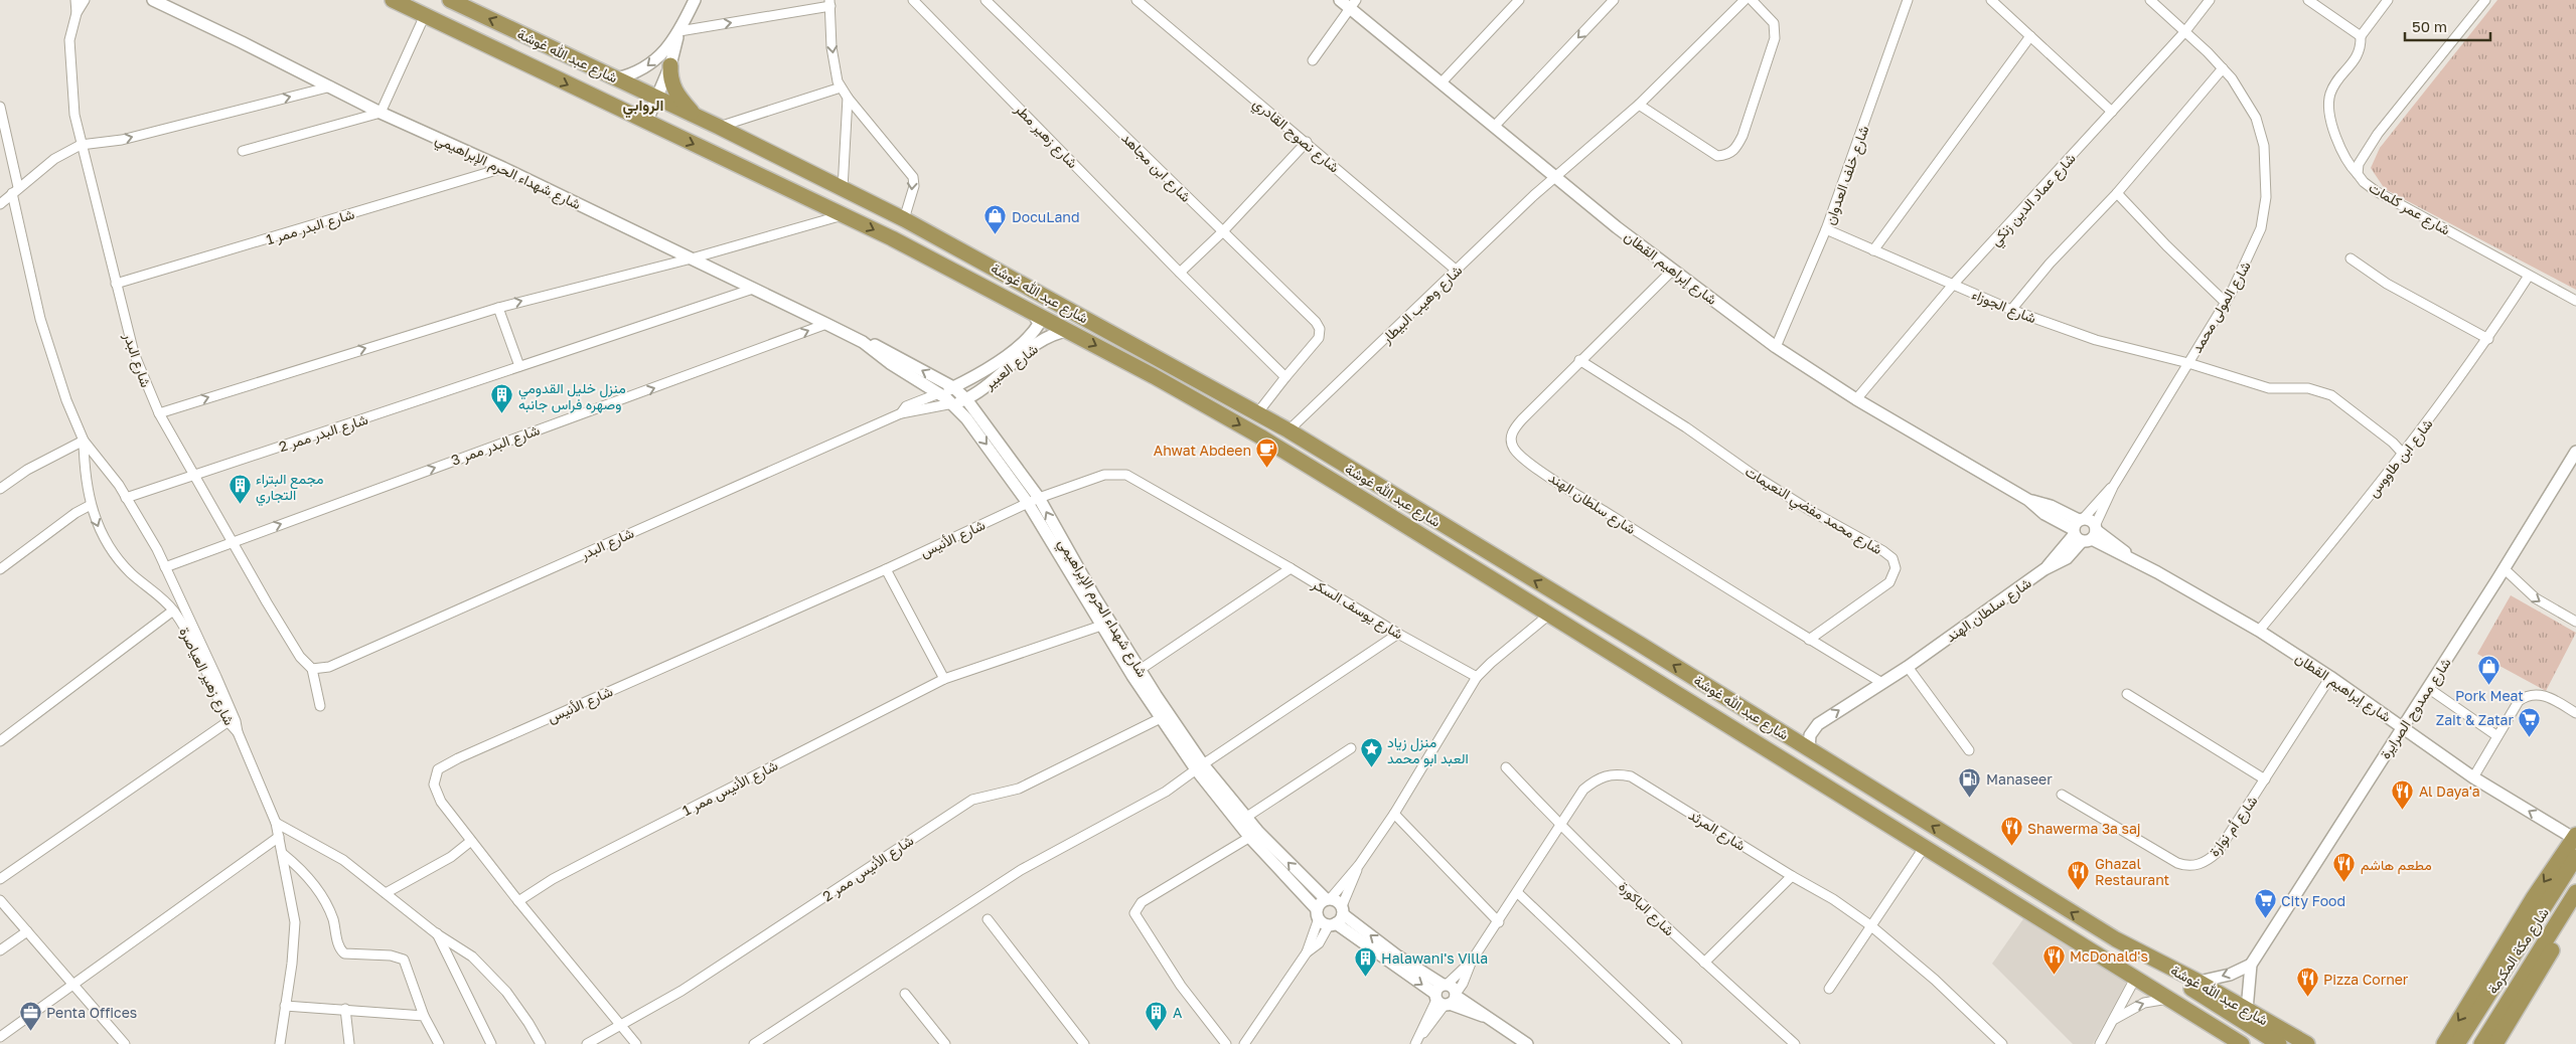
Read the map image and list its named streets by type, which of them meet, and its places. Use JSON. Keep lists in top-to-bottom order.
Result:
{
  "streets": {
    "main road": ["شارع عبد الله غوشة", "شارع مكة المكرمة"],
    "street": [
      "شارع نصوح القادري",
      "شارع زهير مطر",
      "شارع ابن مجاهد",
      "شارع شهداء الحرم الإبراهيمي",
      "شارع خلف العدوان",
      "شارع عماد الدين زنكي",
      "شارع عمر كلمات",
      "شارع البدر ممر 1",
      "شارع إبراهيم القطان",
      "شارع وهيب البيطار",
      "شارع الجوزاء",
      "شارع المولى محمد",
      "شارع البدر",
      "شارع العبير",
      "شارع البدر ممر 2",
      "شارع البدر ممر 3",
      "شارع ابن طاووس",
      "شارع سلطان الهند",
      "شارع محمد مفضي النعيمات",
      "شارع الأنيس",
      "شارع يوسف السكر",
      "شارع زهير العياصرة",
      "شارع ممدوح الصرايرة",
      "شارع الأنيس ممر 1",
      "شارع أم نوارة",
      "شارع المرثد",
      "شارع الأنيس ممر 2",
      "شارع الباكورة"
    ]
  },
  "crossings": [
    ["شارع عبد الله غوشة", "شارع وهيب البيطار"],
    ["شارع عبد الله غوشة", "شارع العبير"],
    ["شارع عبد الله غوشة", "شارع سلطان الهند"],
    ["شارع عبد الله غوشة", "شارع ممدوح الصرايرة"],
    ["شارع نصوح القادري", "شارع وهيب البيطار"],
    ["شارع زهير مطر", "شارع ابن مجاهد"],
    ["شارع شهداء الحرم الإبراهيمي", "شارع البدر ممر 1"],
    ["شارع شهداء الحرم الإبراهيمي", "شارع البدر"],
    ["شارع شهداء الحرم الإبراهيمي", "شارع العبير"],
    ["شارع شهداء الحرم الإبراهيمي", "شارع البدر ممر 2"],
    ["شارع شهداء الحرم الإبراهيمي", "شارع البدر ممر 3"],
    ["شارع شهداء الحرم الإبراهيمي", "شارع الأنيس"],
    ["شارع شهداء الحرم الإبراهيمي", "شارع يوسف السكر"],
    ["شارع شهداء الحرم الإبراهيمي", "شارع الأنيس ممر 1"],
    ["شارع شهداء الحرم الإبراهيمي", "شارع الأنيس ممر 2"],
    ["شارع خلف العدوان", "شارع إبراهيم القطان"],
    ["شارع خلف العدوان", "شارع الجوزاء"],
    ["شارع عماد الدين زنكي", "شارع إبراهيم القطان"],
    ["شارع عماد الدين زنكي", "شارع الجوزاء"],
    ["شارع عماد الدين زنكي", "شارع المولى محمد"],
    ["شارع عمر كلمات", "شارع ابن طاووس"],
    ["شارع البدر ممر 1", "شارع البدر"],
    ["شارع إبراهيم القطان", "شارع وهيب البيطار"],
    ["شارع إبراهيم القطان", "شارع المولى محمد"],
    ["شارع إبراهيم القطان", "شارع ابن طاووس"],
    ["شارع إبراهيم القطان", "شارع سلطان الهند"],
    ["شارع إبراهيم القطان", "شارع ممدوح الصرايرة"],
    ["شارع إبراهيم القطان", "شارع أم نوارة"],
    ["شارع الجوزاء", "شارع المولى محمد"],
    ["شارع الجوزاء", "شارع ابن طاووس"],
    ["شارع المولى محمد", "شارع سلطان الهند"],
    ["شارع البدر", "شارع العبير"],
    ["شارع البدر", "شارع البدر ممر 2"],
    ["شارع البدر", "شارع البدر ممر 3"],
    ["شارع البدر ممر 2", "شارع زهير العياصرة"],
    ["شارع البدر ممر 3", "شارع زهير العياصرة"],
    ["شارع سلطان الهند", "شارع محمد مفضي النعيمات"],
    ["شارع الأنيس", "شارع يوسف السكر"],
    ["شارع الأنيس", "شارع الأنيس ممر 1"],
    ["شارع الأنيس", "شارع الأنيس ممر 2"],
    ["شارع المرثد", "شارع الباكورة"]
  ],
  "one_way": ["شارع البدر ممر 3"],
  "districts": ["الروابي"],
  "places": {
    "shop": ["DocuLand", "Pork Meat"],
    "building": [
      "منزل خليل القدومي وصهره فراس جانبه",
      "مجمع البتراء التجاري",
      "Halawani's Villa",
      "A"
    ],
    "cafe": ["Ahwat Abdeen"],
    "supermarket": ["Zait & Zatar", "City Food"],
    "place": ["منزل زياد العبد ابو محمد"],
    "fuel station": ["Manaseer"],
    "restaurant": [
      "Al Daya'a",
      "Shawerma 3a saj",
      "مطعم هاشم",
      "Ghazal Restaurant",
      "McDonald's",
      "Pizza Corner"
    ],
    "office": ["Penta Offices"]
  },
  "scale_bar": "50 m"
}
